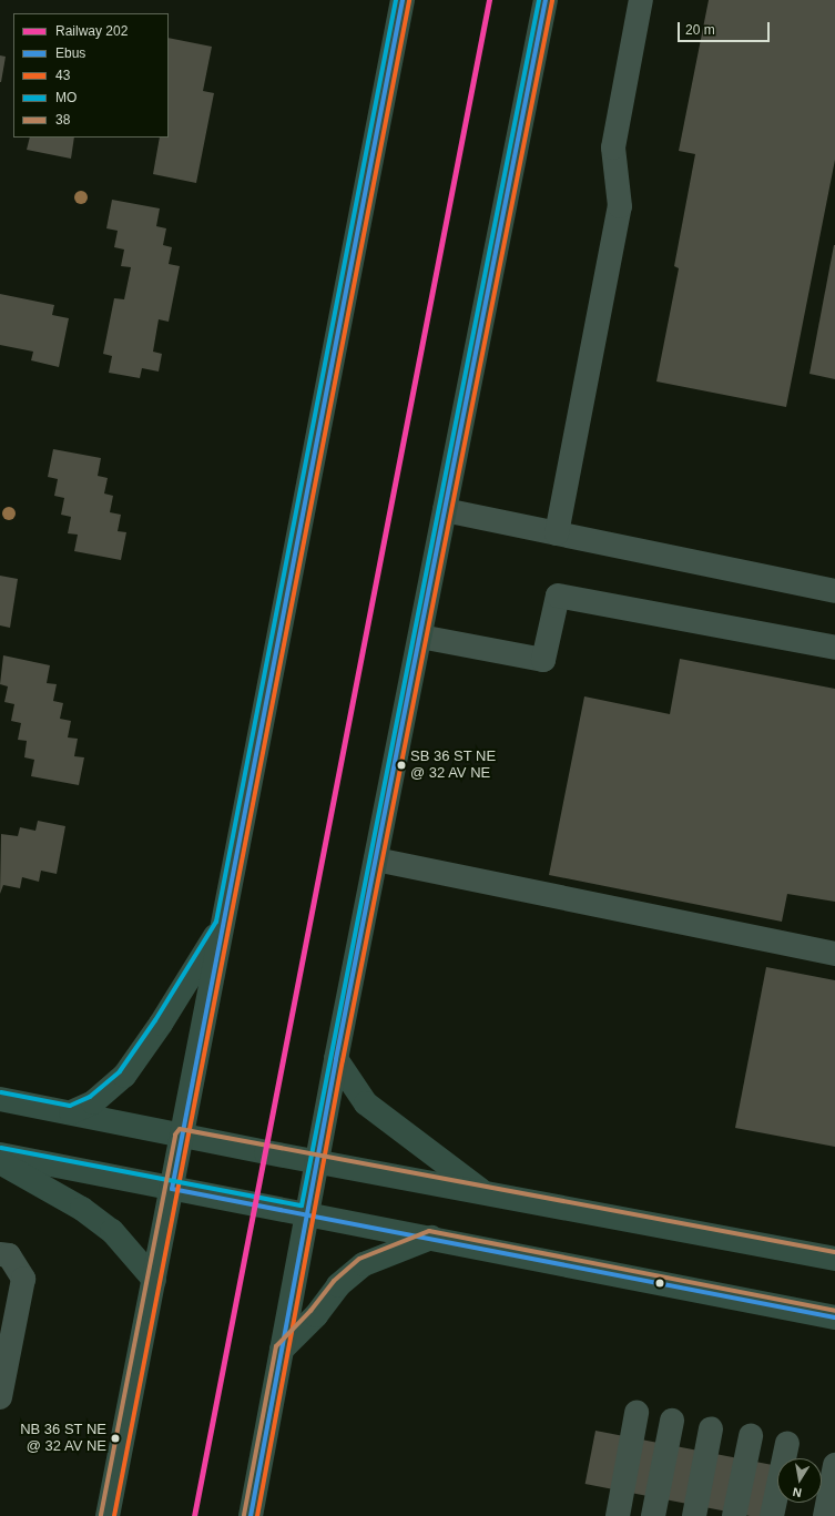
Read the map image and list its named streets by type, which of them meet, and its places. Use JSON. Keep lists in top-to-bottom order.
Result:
{
  "places": ["SB 36 ST NE @ 32 AV NE", "NB 36 ST NE @ 32 AV NE"],
  "lines": [
    "rail line 202",
    "transit line Ebus",
    "transit line MO",
    "transit line 43",
    "transit line 38"
  ],
  "legend": [
    "Railway 202",
    "Ebus",
    "43",
    "MO",
    "38"
  ],
  "scale_bar": "20 m",
  "north": "bottom"
}
